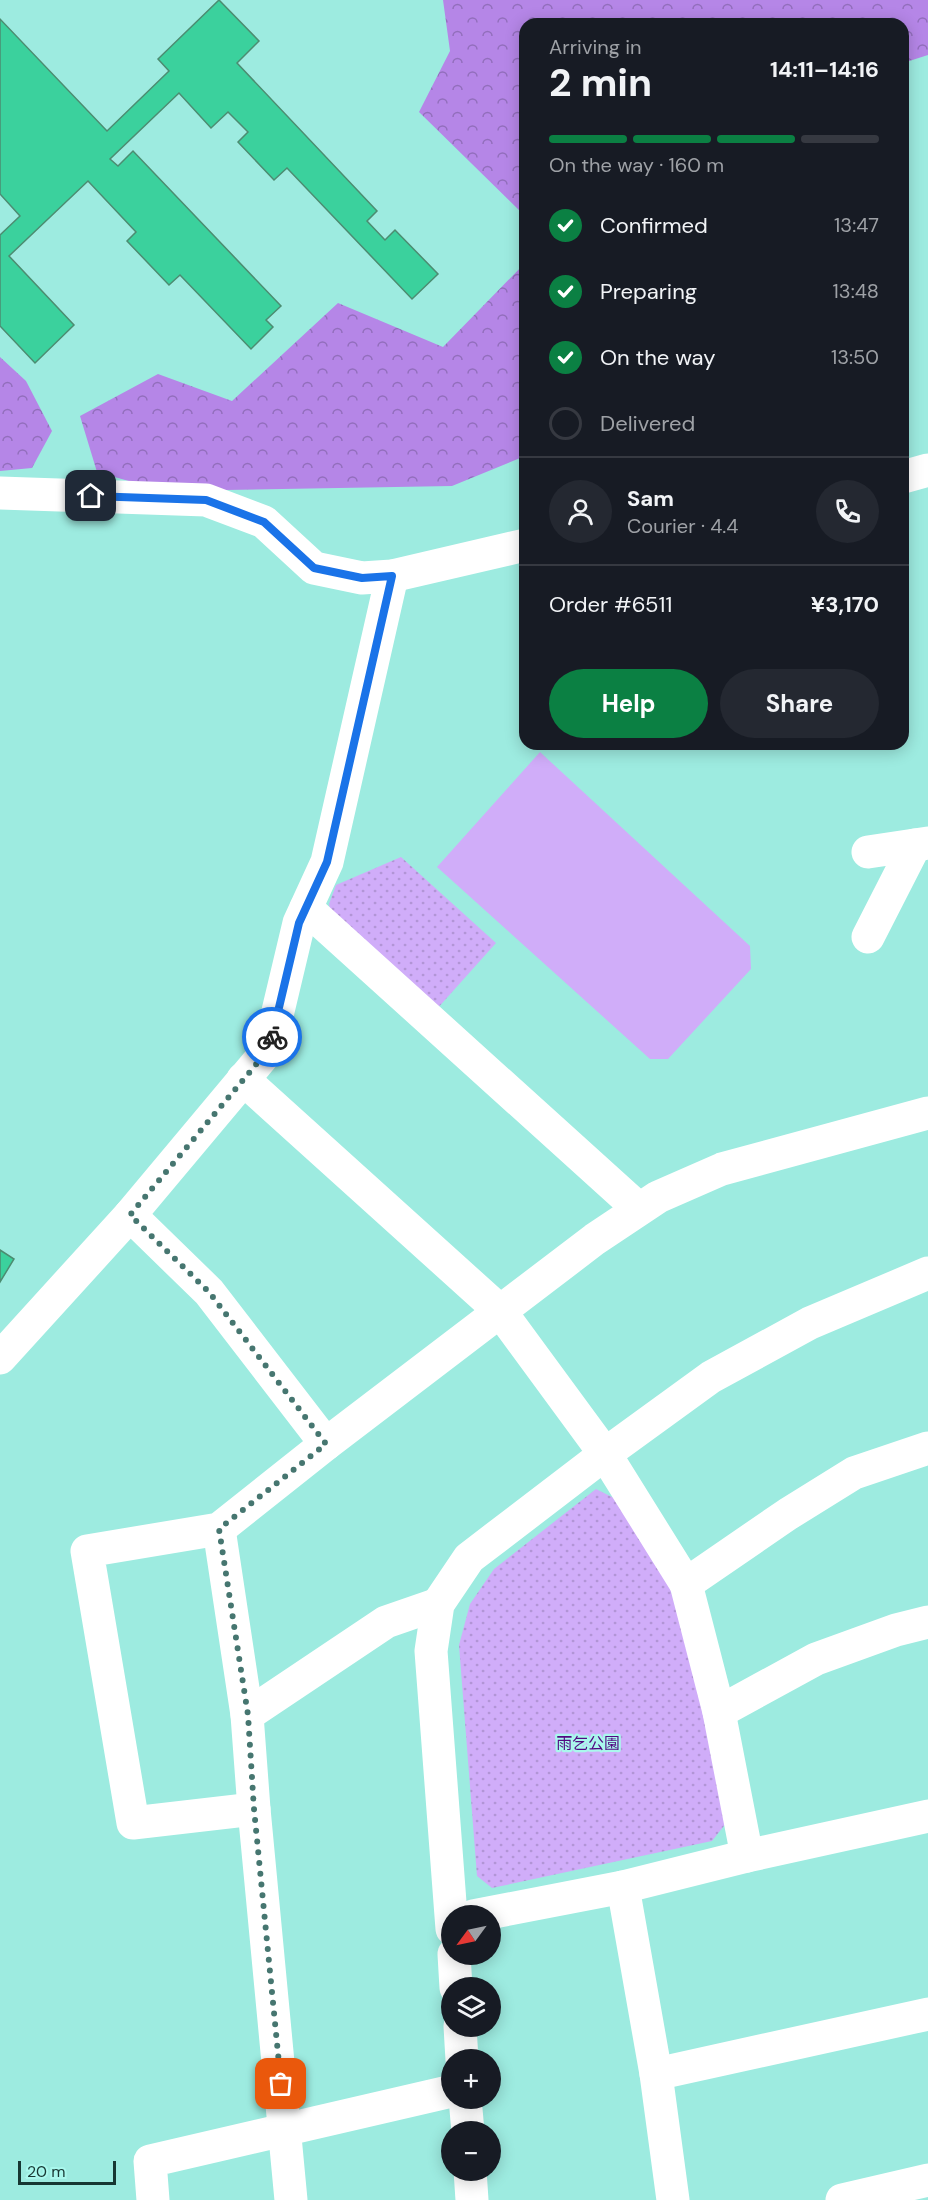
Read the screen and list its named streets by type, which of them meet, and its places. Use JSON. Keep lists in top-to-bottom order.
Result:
{
  "parks": ["雨乞公園"],
  "scale_bar": "20 m",
  "north": "bottom left",
  "page": {
    "heading": ["2 min", "Arriving in", "14:11–14:16"],
    "panel": [
      "Sam",
      "Courier · 4.4",
      "Order #6511",
      "¥3,170"
    ],
    "bar": "On the way · 160 m",
    "list": [
      ["Confirmed", "13:47"],
      ["Preparing", "13:48"],
      ["On the way", "13:50"],
      "Delivered"
    ],
    "buttons": ["Help", "Share"],
    "map_buttons": ["+", "−"],
    "scale": "20 m"
  }
}
